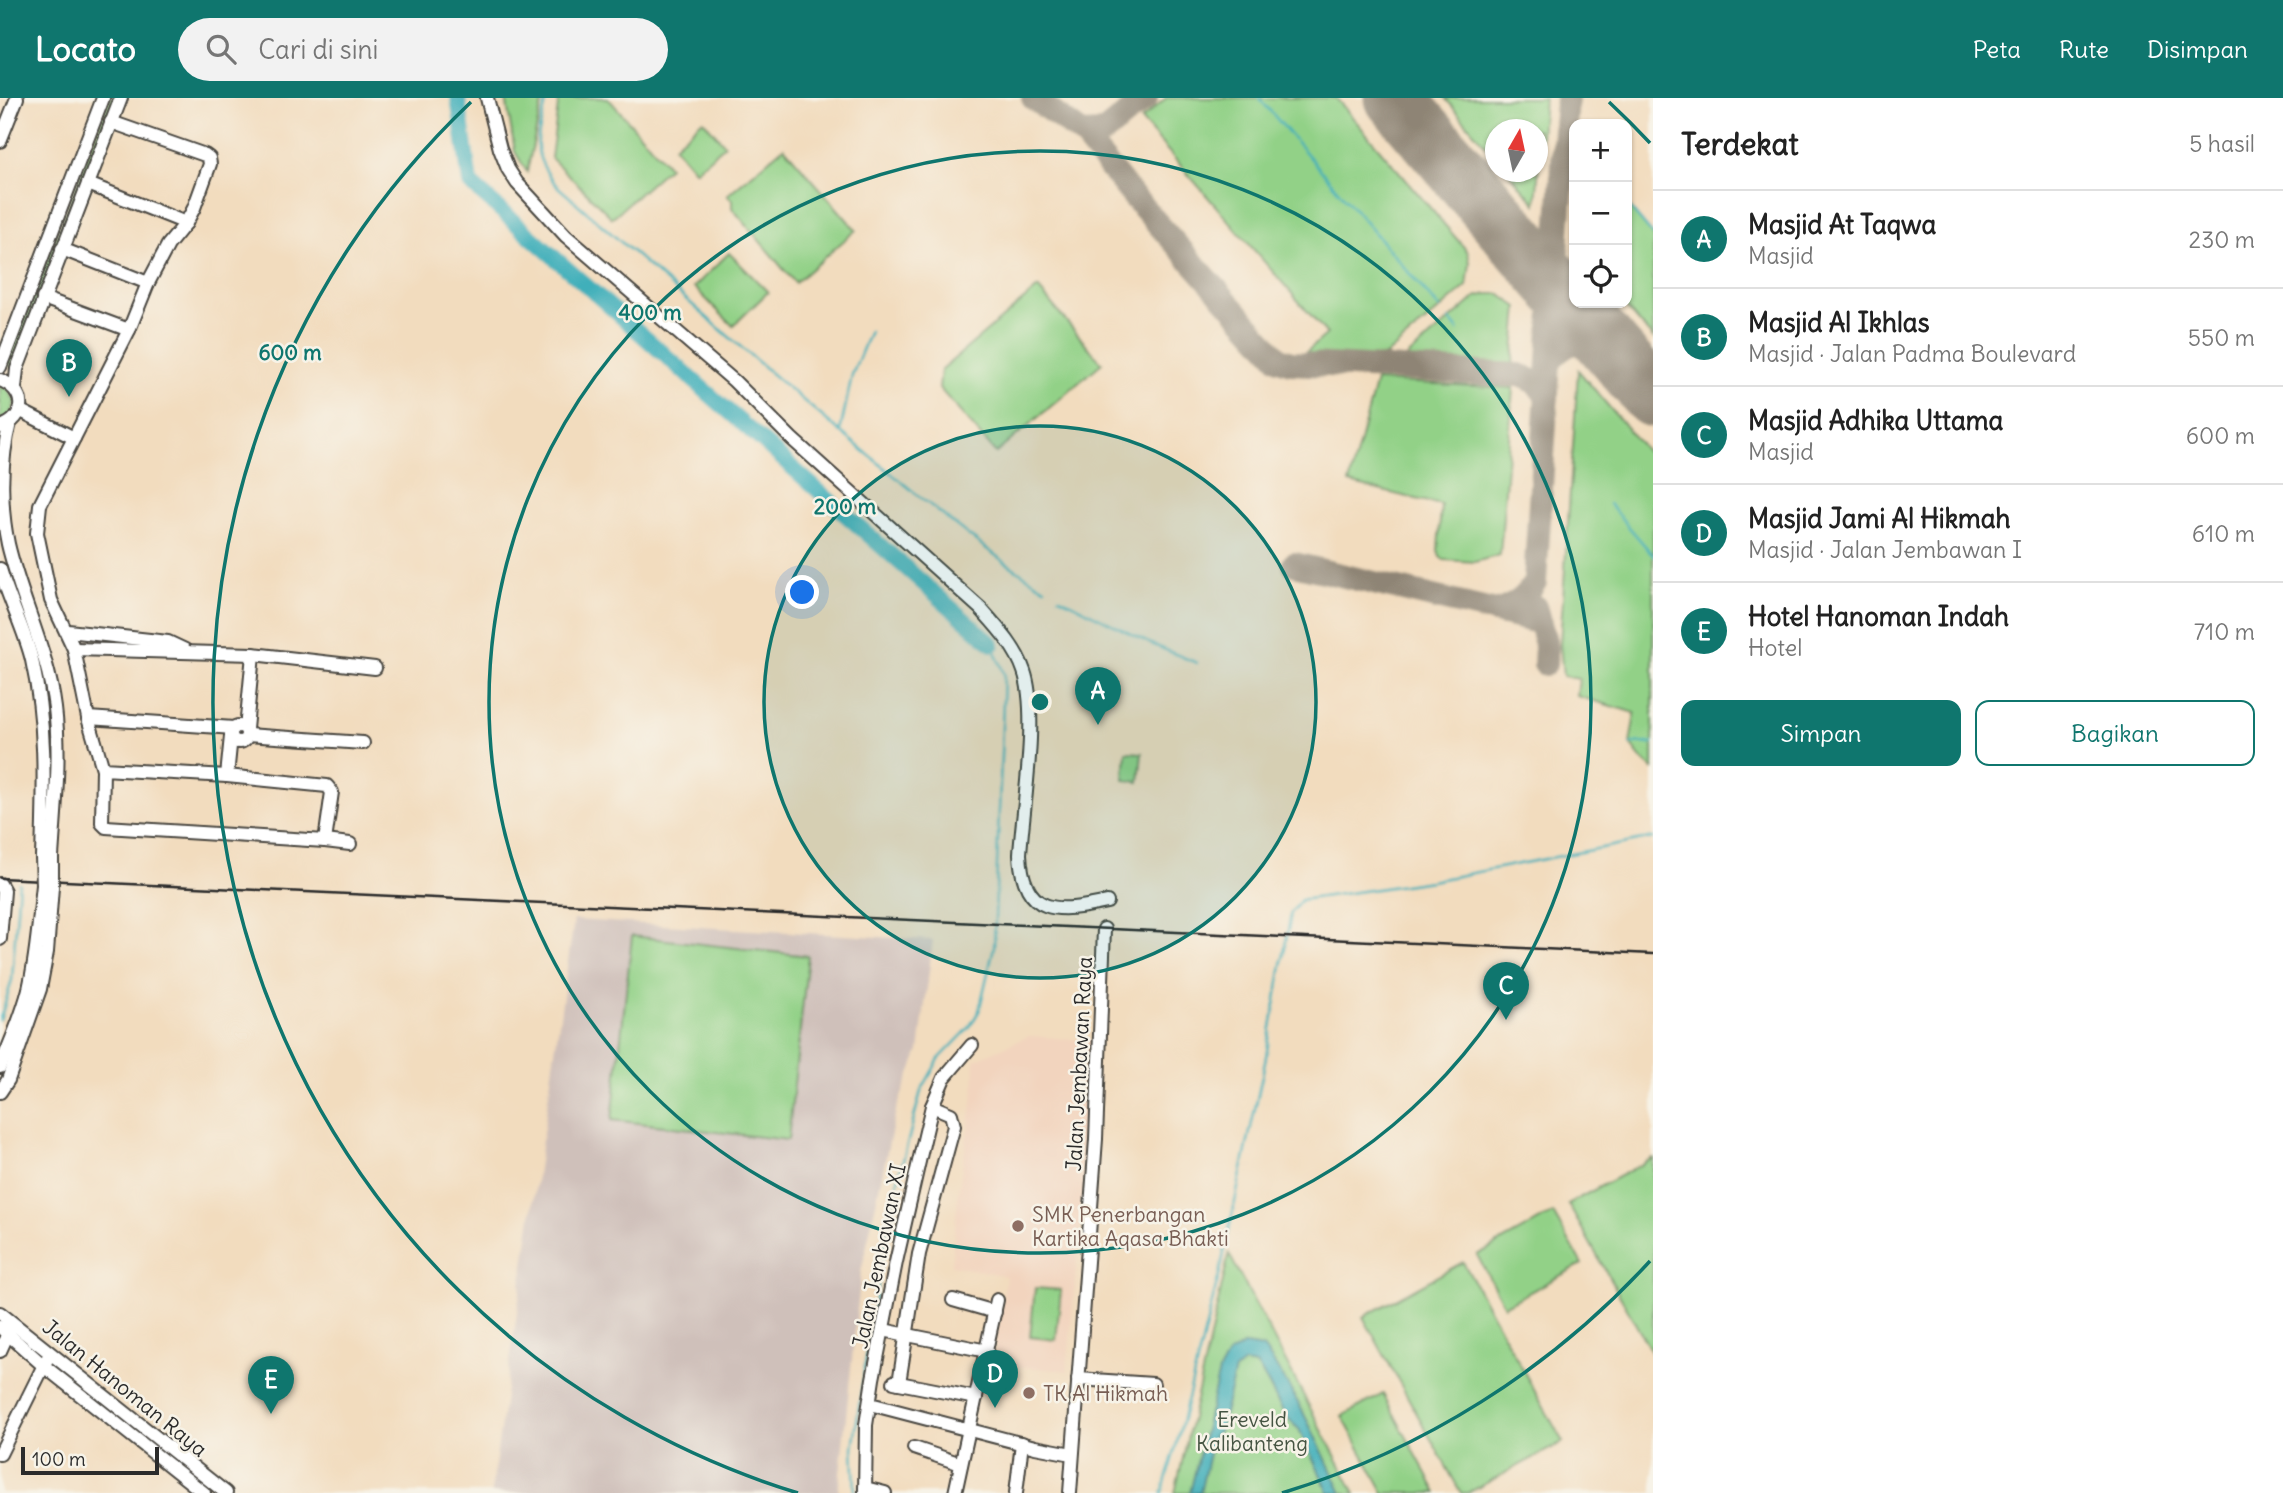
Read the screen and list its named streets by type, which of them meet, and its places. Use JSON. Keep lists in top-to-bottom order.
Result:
{
  "streets": {
    "street": ["Jalan Jembawan Raya", "Jalan Jembawan XI", "Jalan Hanoman Raya"]
  },
  "parks": ["Ereveld Kalibanteng"],
  "places": ["SMK Penerbangan Kartika Aqasa Bhakti", "TK Al Hikmah"],
  "scale_bar": "100 m",
  "north": "top",
  "page": {
    "header": "Locato",
    "search": "Cari di sini",
    "nav": ["Peta", "Rute", "Disimpan"],
    "heading": ["Terdekat", "5 hasil"],
    "map_buttons": ["+", "−"],
    "list": [
      {
        "mark": "A",
        "name": "Masjid At Taqwa",
        "note": "Masjid",
        "value": "230 m"
      },
      {
        "mark": "B",
        "name": "Masjid Al Ikhlas",
        "note": "Masjid · Jalan Padma Boulevard",
        "value": "550 m"
      },
      {
        "mark": "C",
        "name": "Masjid Adhika Uttama",
        "note": "Masjid",
        "value": "600 m"
      },
      {
        "mark": "D",
        "name": "Masjid Jami Al Hikmah",
        "note": "Masjid · Jalan Jembawan I",
        "value": "610 m"
      },
      {
        "mark": "E",
        "name": "Hotel Hanoman Indah",
        "note": "Hotel",
        "value": "710 m"
      }
    ],
    "pins": [
      "B",
      "A",
      "C",
      "D",
      "E"
    ],
    "buttons": ["Simpan", "Bagikan"],
    "scale": "100 m"
  },
  "rings": ["400 m", "600 m", "200 m"]
}
